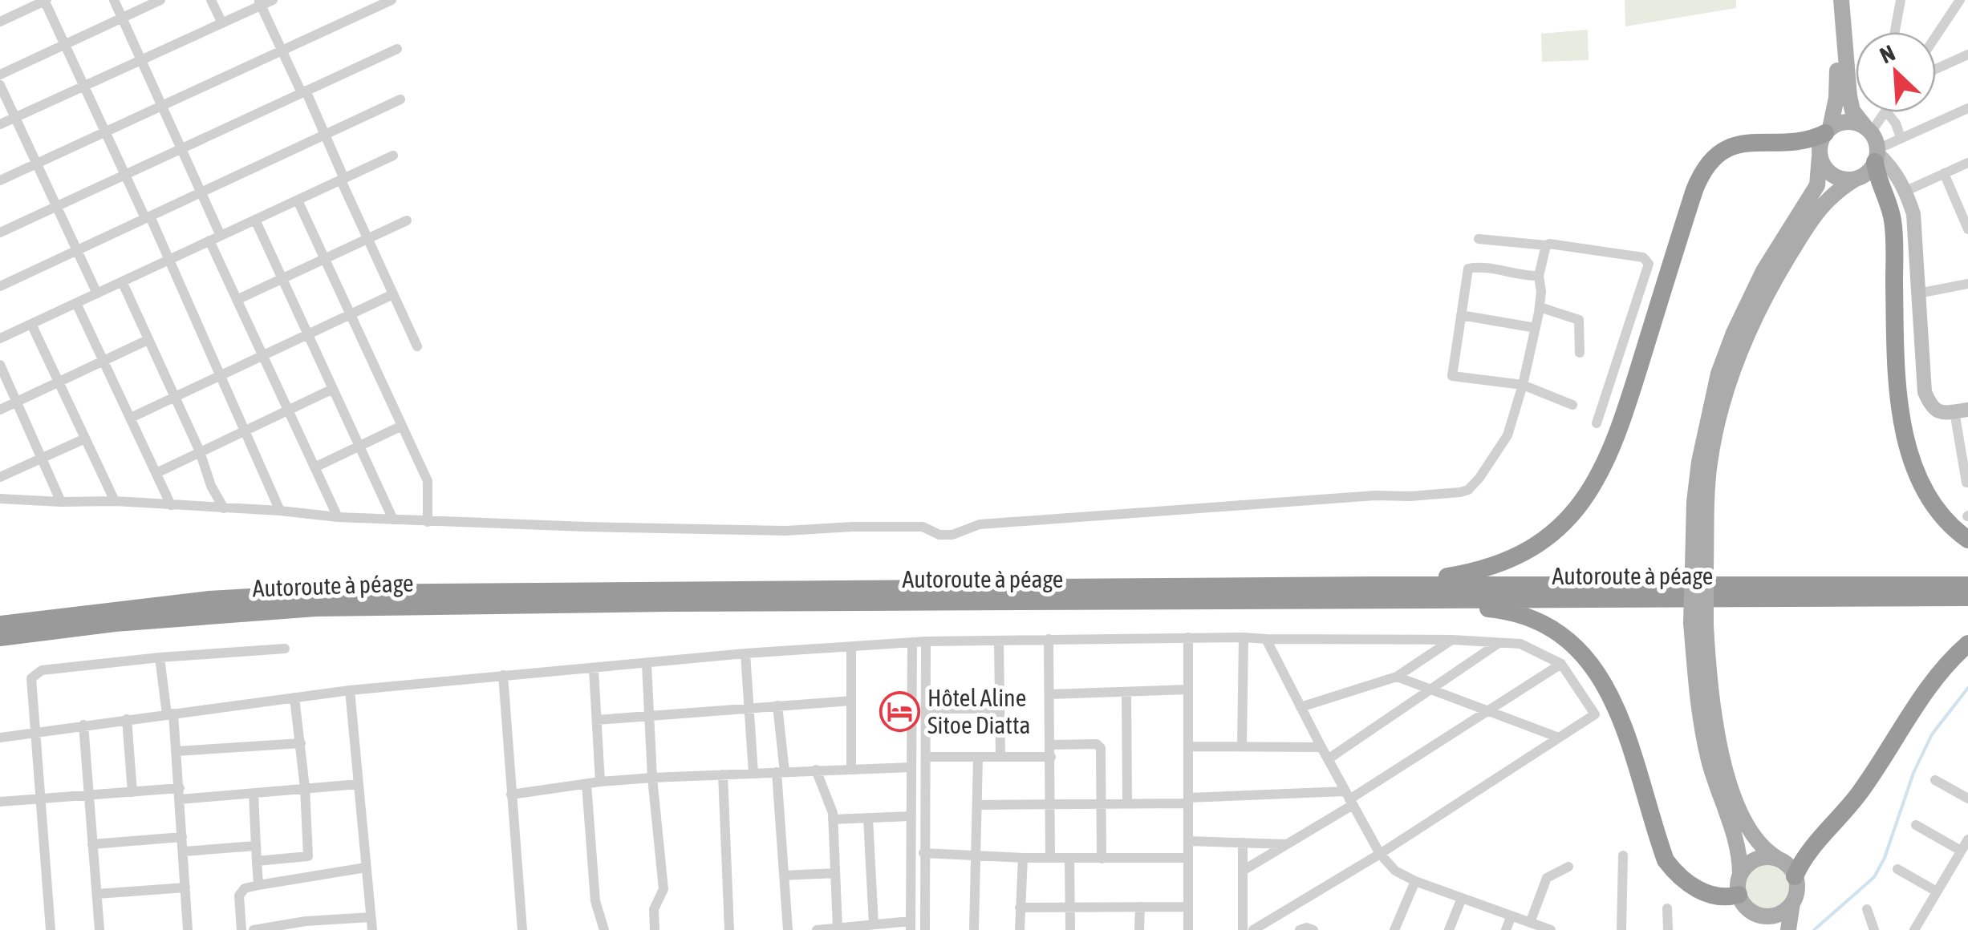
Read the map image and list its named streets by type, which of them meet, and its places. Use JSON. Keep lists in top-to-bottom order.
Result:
{
  "streets": {
    "highway": ["Autoroute à péage"]
  },
  "places": {
    "hotel": ["Hôtel Aline Sitoe Diatta"]
  },
  "north": "top left"
}
